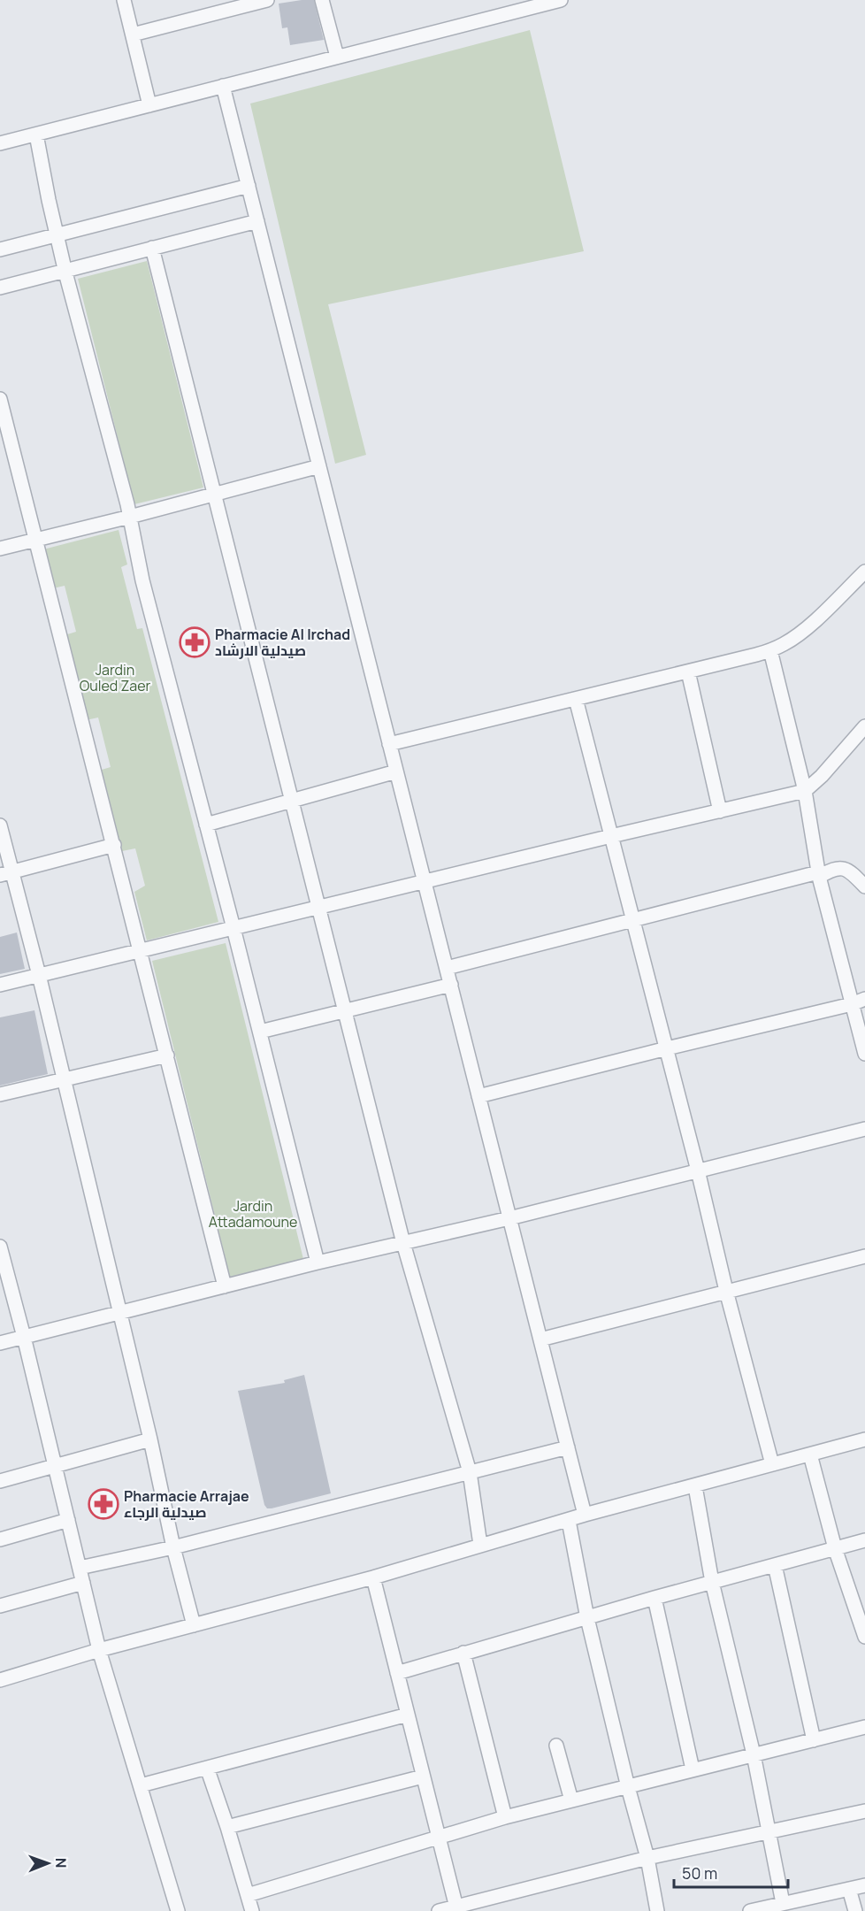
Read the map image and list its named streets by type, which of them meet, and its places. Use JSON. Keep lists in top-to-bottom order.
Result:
{
  "parks": ["Jardin Ouled Zaer", "Jardin Attadamoune"],
  "places": {
    "pharmacy": ["Pharmacie Al Irchad صيدلية الارشاد", "Pharmacie Arrajae صيدلية الرجاء"]
  },
  "scale_bar": "50 m",
  "north": "right"
}
